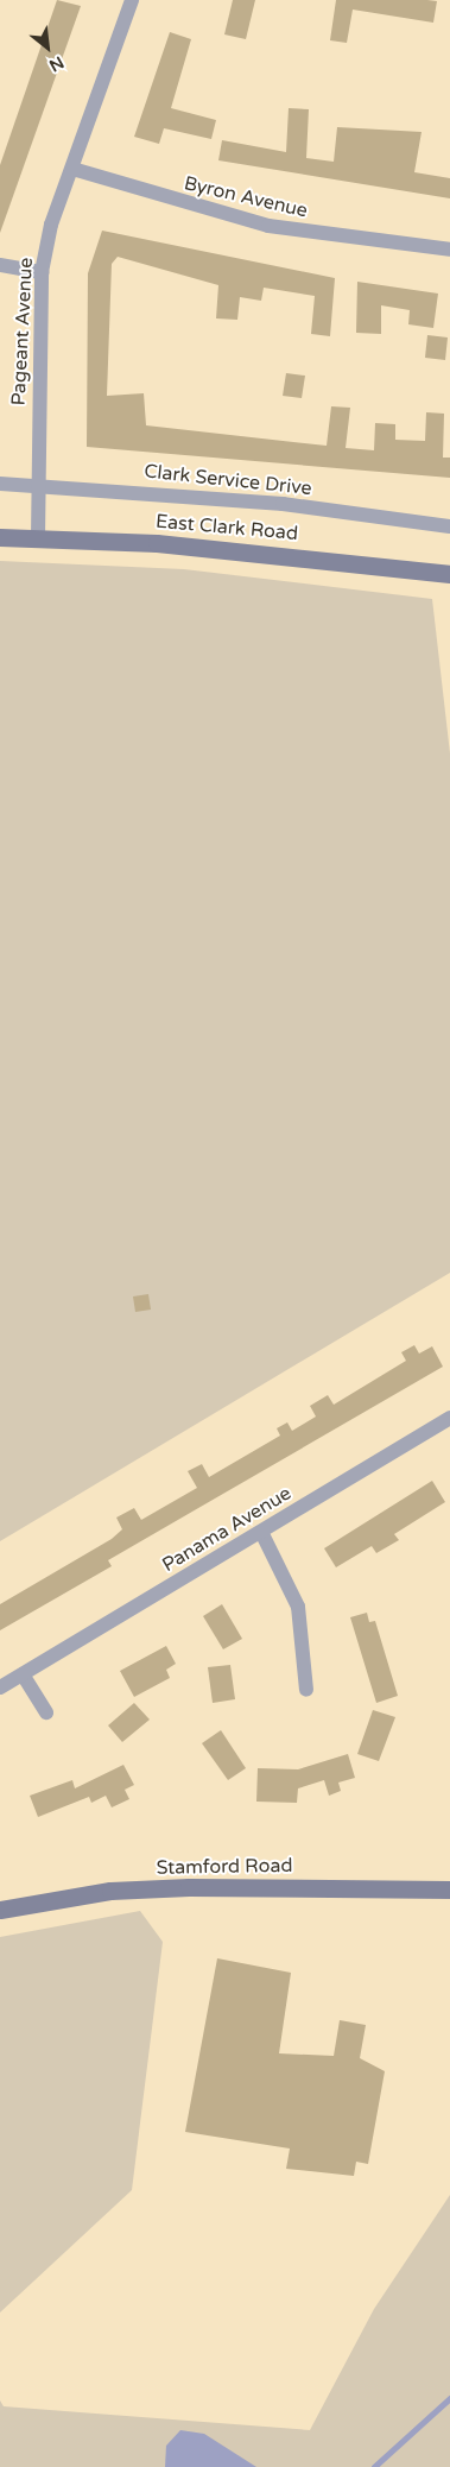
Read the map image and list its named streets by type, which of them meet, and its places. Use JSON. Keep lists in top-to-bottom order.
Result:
{
  "streets": {
    "main road": ["East Clark Road", "Stamford Road"],
    "street": [
      "Byron Avenue",
      "Pageant Avenue",
      "Clark Service Drive",
      "Panama Avenue"
    ]
  },
  "crossings": [
    ["Byron Avenue", "Pageant Avenue"],
    ["Pageant Avenue", "Clark Service Drive"],
    ["Pageant Avenue", "East Clark Road"]
  ],
  "north": "bottom right"
}
